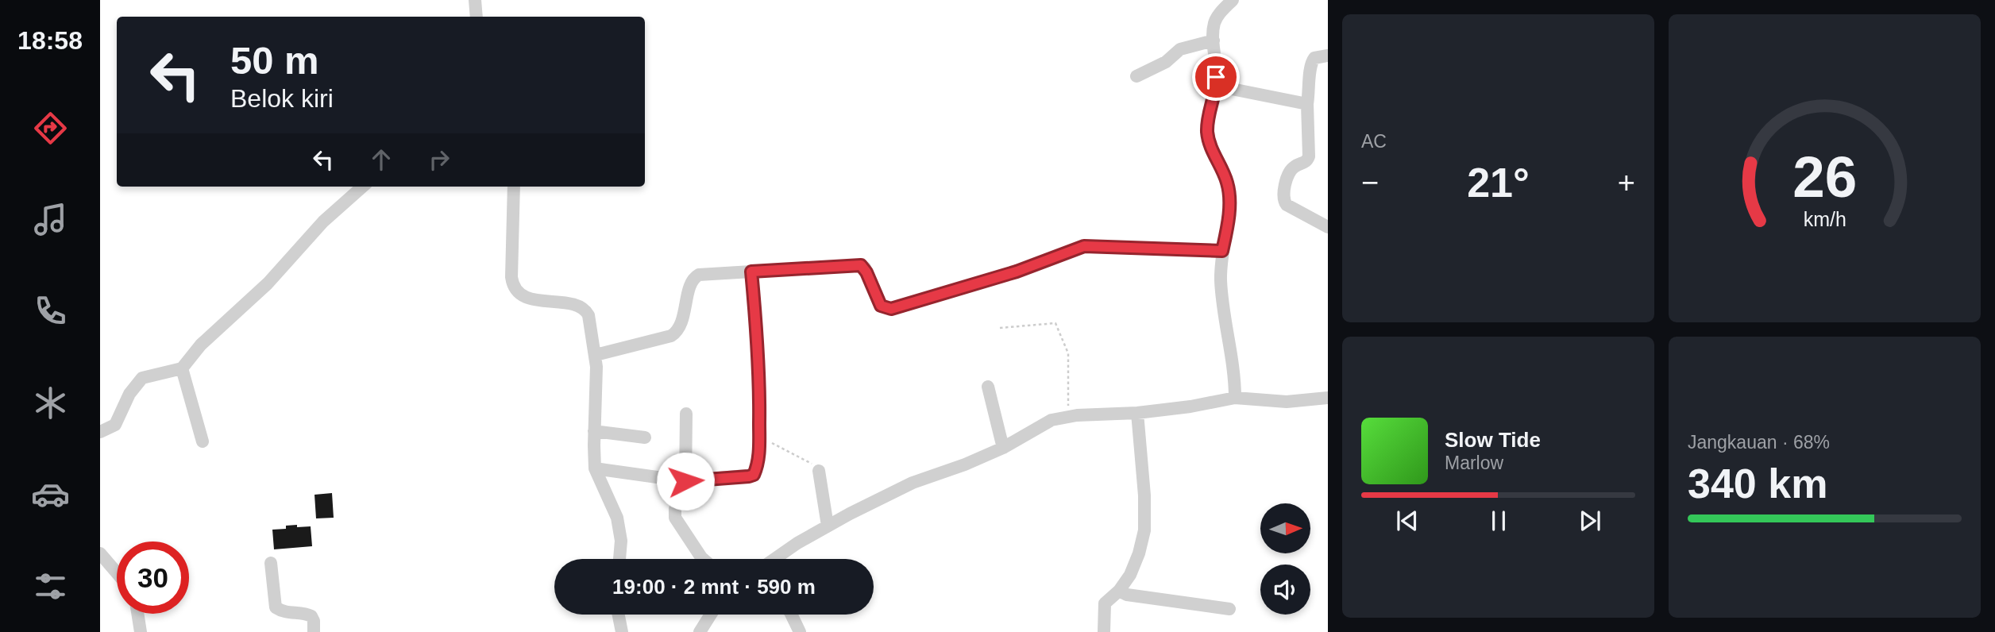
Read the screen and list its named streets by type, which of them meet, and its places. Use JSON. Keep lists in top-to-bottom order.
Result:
{
  "north": "right",
  "page": {
    "tabs": "18:58",
    "tile": [
      "AC",
      ["Jangkauan · 68%", "340 km"]
    ],
    "turn": ["50 m", "Belok kiri"],
    "heat": ["−", "21°", "+"],
    "song": ["Slow Tide", "Marlow"],
    "limit": "30",
    "trip": "19:00 · 2 mnt · 590 m",
    "gauge": ["26", "km/h"]
  }
}
